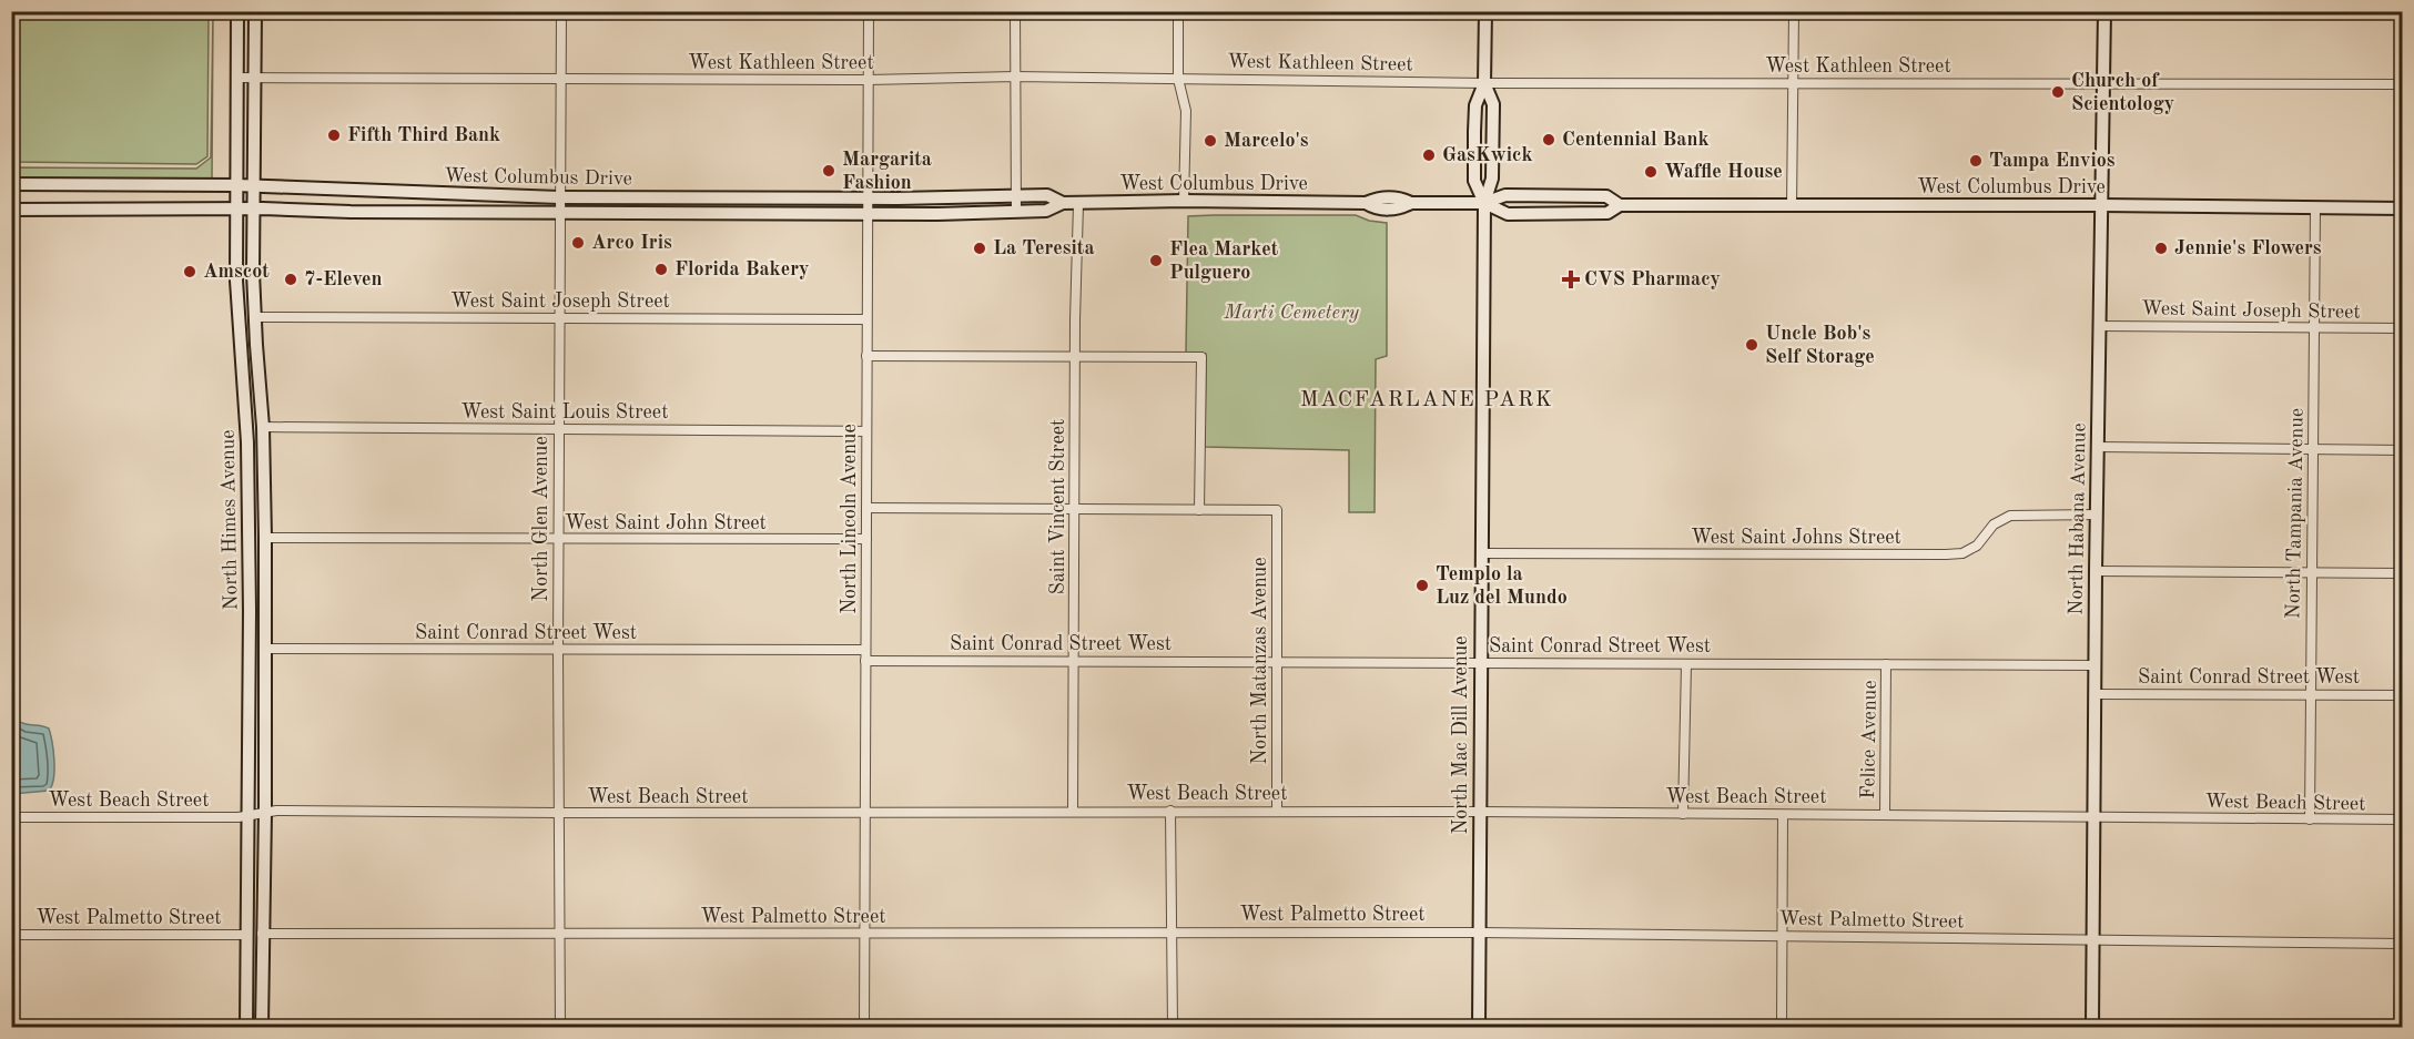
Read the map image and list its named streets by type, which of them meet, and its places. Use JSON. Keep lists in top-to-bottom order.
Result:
{
  "streets": {
    "street": [
      "West Kathleen Street",
      "West Columbus Drive",
      "West Saint Joseph Street",
      "West Saint Louis Street",
      "Saint Vincent Street",
      "North Tampania Avenue",
      "North Glen Avenue",
      "North Lincoln Avenue",
      "North Habana Avenue",
      "North Himes Avenue",
      "West Saint John Street",
      "West Saint Johns Street",
      "Saint Conrad Street West",
      "North Matanzas Avenue",
      "North Mac Dill Avenue",
      "Felice Avenue",
      "West Beach Street",
      "West Palmetto Street"
    ]
  },
  "crossings": [
    ["West Kathleen Street", "North Glen Avenue"],
    ["West Kathleen Street", "North Lincoln Avenue"],
    ["West Kathleen Street", "North Habana Avenue"],
    ["West Kathleen Street", "North Himes Avenue"],
    ["West Kathleen Street", "North Mac Dill Avenue"],
    ["West Columbus Drive", "Saint Vincent Street"],
    ["West Columbus Drive", "North Tampania Avenue"],
    ["West Columbus Drive", "North Glen Avenue"],
    ["West Columbus Drive", "North Lincoln Avenue"],
    ["West Columbus Drive", "North Habana Avenue"],
    ["West Columbus Drive", "North Himes Avenue"],
    ["West Columbus Drive", "North Mac Dill Avenue"],
    ["West Saint Joseph Street", "North Tampania Avenue"],
    ["West Saint Joseph Street", "North Glen Avenue"],
    ["West Saint Joseph Street", "North Lincoln Avenue"],
    ["West Saint Joseph Street", "North Habana Avenue"],
    ["West Saint Joseph Street", "North Himes Avenue"],
    ["West Saint Louis Street", "North Glen Avenue"],
    ["West Saint Louis Street", "North Lincoln Avenue"],
    ["West Saint Louis Street", "North Himes Avenue"],
    ["Saint Vincent Street", "Saint Conrad Street West"],
    ["Saint Vincent Street", "West Beach Street"],
    ["North Tampania Avenue", "Saint Conrad Street West"],
    ["North Tampania Avenue", "West Beach Street"],
    ["North Glen Avenue", "West Saint John Street"],
    ["North Glen Avenue", "Saint Conrad Street West"],
    ["North Glen Avenue", "West Beach Street"],
    ["North Glen Avenue", "West Palmetto Street"],
    ["North Lincoln Avenue", "West Saint John Street"],
    ["North Lincoln Avenue", "Saint Conrad Street West"],
    ["North Lincoln Avenue", "West Beach Street"],
    ["North Lincoln Avenue", "West Palmetto Street"],
    ["North Habana Avenue", "West Saint Johns Street"],
    ["North Habana Avenue", "Saint Conrad Street West"],
    ["North Habana Avenue", "West Beach Street"],
    ["North Habana Avenue", "West Palmetto Street"],
    ["North Himes Avenue", "West Saint John Street"],
    ["North Himes Avenue", "Saint Conrad Street West"],
    ["North Himes Avenue", "West Beach Street"],
    ["North Himes Avenue", "West Palmetto Street"],
    ["West Saint Johns Street", "North Mac Dill Avenue"],
    ["Saint Conrad Street West", "North Matanzas Avenue"],
    ["Saint Conrad Street West", "North Mac Dill Avenue"],
    ["Saint Conrad Street West", "Felice Avenue"],
    ["North Matanzas Avenue", "West Beach Street"],
    ["North Mac Dill Avenue", "West Beach Street"],
    ["North Mac Dill Avenue", "West Palmetto Street"],
    ["Felice Avenue", "West Beach Street"]
  ],
  "districts": ["MACFARLANE PARK"],
  "parks": ["Marti Cemetery"],
  "places": {
    "other": [
      "Church of Scientology",
      "Fifth Third Bank",
      "Centennial Bank",
      "Marcelo's",
      "GasKwick",
      "Tampa Envios",
      "Margarita Fashion",
      "Waffle House",
      "Arco Iris",
      "La Teresita",
      "Jennie's Flowers",
      "Flea Market Pulguero",
      "Florida Bakery",
      "Amscot",
      "7-Eleven",
      "Uncle Bob's Self Storage",
      "Templo la Luz del Mundo"
    ],
    "health": ["CVS Pharmacy"]
  }
}
